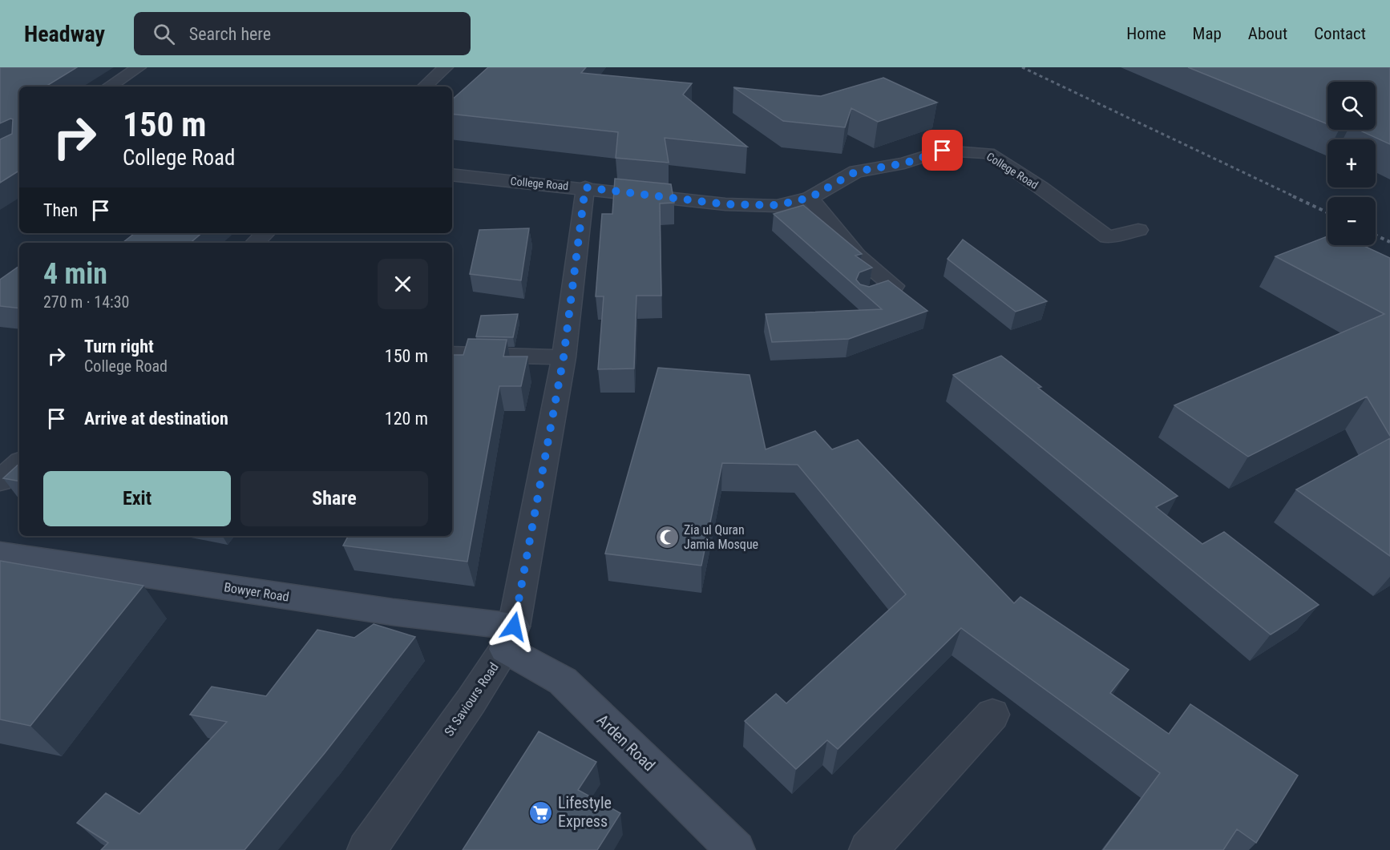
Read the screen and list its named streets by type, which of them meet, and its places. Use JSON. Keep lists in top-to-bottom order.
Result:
{
  "streets": {
    "main road": ["Bowyer Road", "Arden Road"],
    "street": ["College Road", "St Saviours Road"]
  },
  "crossings": [
    ["College Road", "St Saviours Road"],
    ["Bowyer Road", "St Saviours Road"],
    ["Bowyer Road", "Arden Road"],
    ["St Saviours Road", "Arden Road"]
  ],
  "places": {
    "mosque": ["Zia ul Quran Jamia Mosque"],
    "supermarket": ["Lifestyle Express"]
  },
  "page": {
    "header": "Headway",
    "search": "Search here",
    "nav": [
      "Home",
      "Map",
      "About",
      "Contact"
    ],
    "map_buttons": ["+", "−"],
    "turn": ["150 m", "College Road"],
    "then": "Then",
    "heading": ["4 min", "270 m · 14:30"],
    "list": [
      {
        "name": "Turn right",
        "note": "College Road",
        "value": "150 m"
      },
      {
        "name": "Arrive at destination",
        "value": "120 m"
      }
    ],
    "buttons": ["Exit", "Share"]
  }
}
